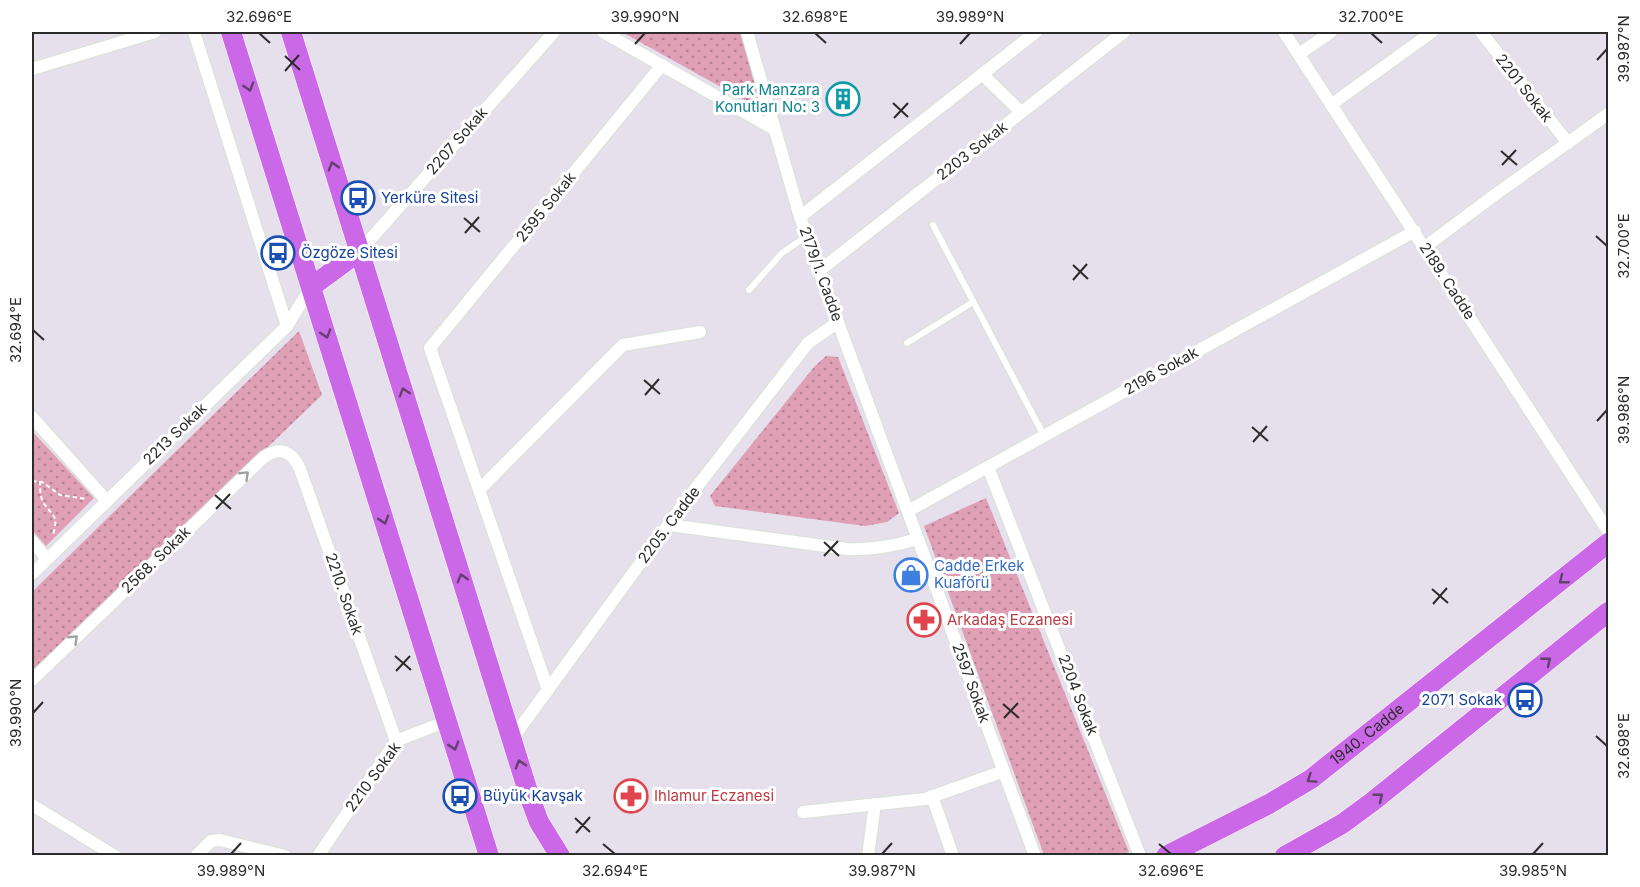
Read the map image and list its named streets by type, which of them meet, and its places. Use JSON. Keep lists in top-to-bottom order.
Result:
{
  "streets": {
    "main road": ["1940. Cadde"],
    "street": [
      "2201 Sokak",
      "2207 Sokak",
      "2203 Sokak",
      "2595 Sokak",
      "2179/1. Cadde",
      "2189. Cadde",
      "2196 Sokak",
      "2213 Sokak",
      "2205. Cadde",
      "2568. Sokak",
      "2210. Sokak",
      "2597 Sokak",
      "2204 Sokak",
      "2210 Sokak"
    ]
  },
  "crossings": [
    ["2203 Sokak", "2179/1. Cadde"],
    ["2179/1. Cadde", "2196 Sokak"],
    ["2179/1. Cadde", "2205. Cadde"],
    ["2179/1. Cadde", "2597 Sokak"],
    ["2189. Cadde", "2196 Sokak"],
    ["2196 Sokak", "2597 Sokak"],
    ["2196 Sokak", "2204 Sokak"],
    ["2568. Sokak", "2210. Sokak"],
    ["2210. Sokak", "2210 Sokak"]
  ],
  "one_way": ["2568. Sokak"],
  "places": {
    "building": ["Park Manzara Konutları No: 3"],
    "bus stop": [
      "Yerküre Sitesi",
      "Özgöze Sitesi",
      "2071 Sokak",
      "Büyük Kavşak"
    ],
    "shop": ["Cadde Erkek Kuaförü"],
    "pharmacy": ["Arkadaş Eczanesi", "Ihlamur Eczanesi"]
  },
  "coordinates": [
    "32.696°E",
    "39.990°N",
    "32.698°E",
    "39.989°N",
    "32.700°E",
    "39.987°N",
    "32.694°E",
    "39.986°N",
    "39.985°N"
  ]
}
